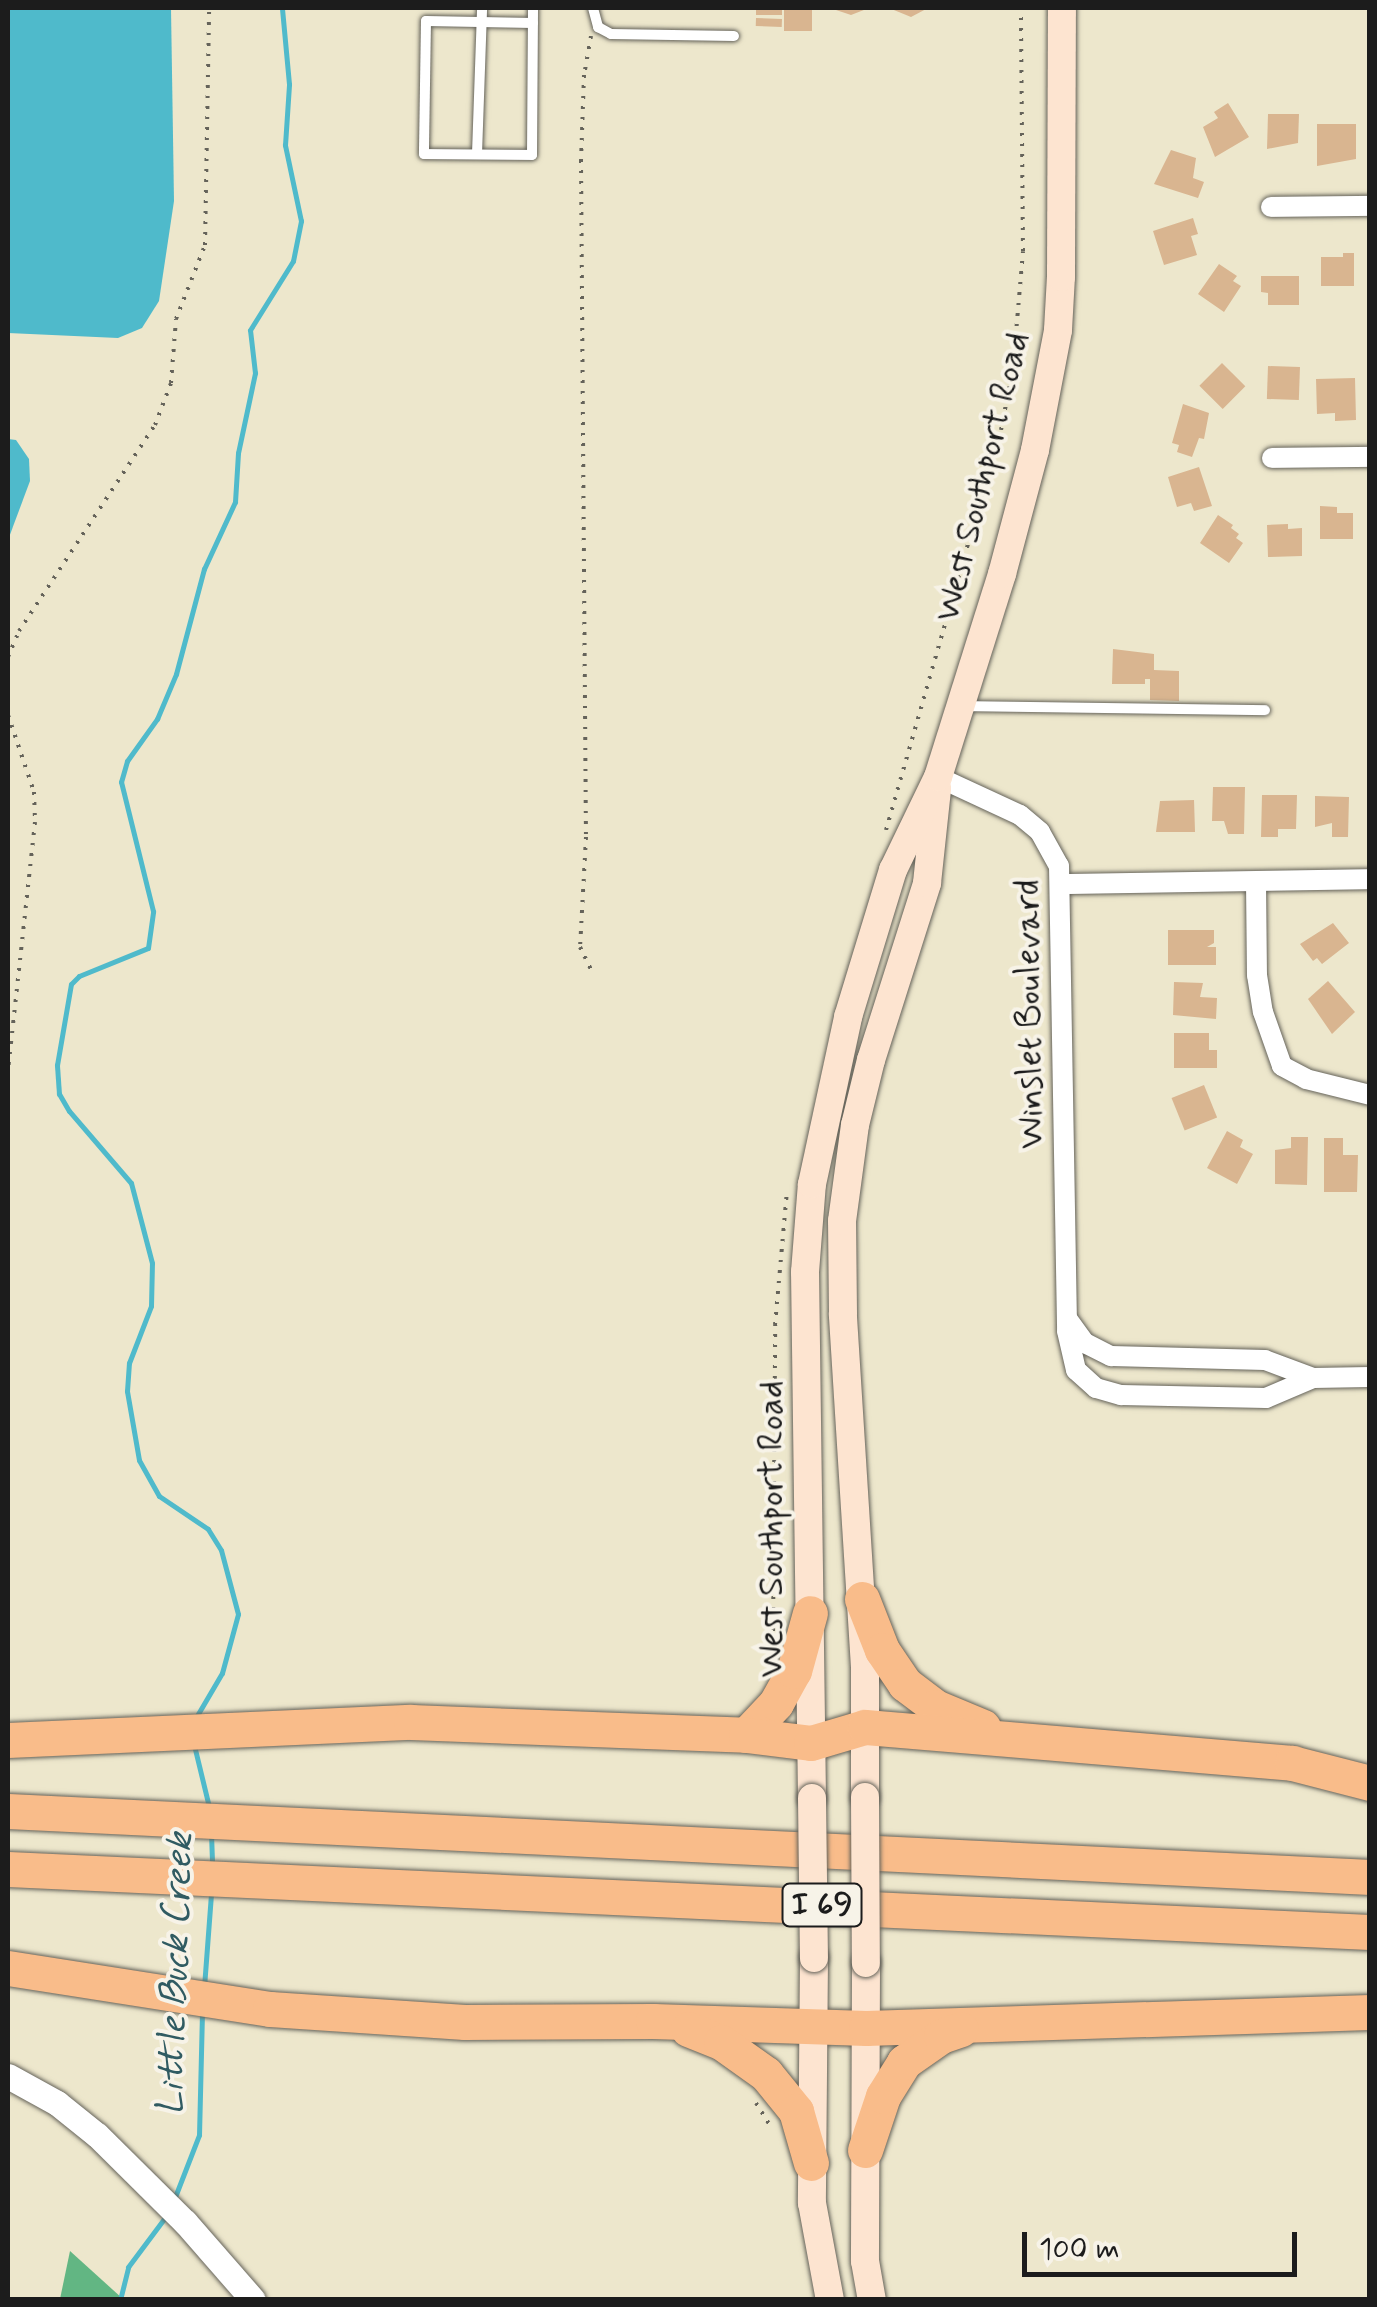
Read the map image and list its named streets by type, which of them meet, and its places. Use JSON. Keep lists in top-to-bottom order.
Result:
{
  "streets": {
    "highway": ["I 69"],
    "main road": ["West Southport Road"],
    "street": ["Winslet Boulevard"]
  },
  "crossings": [
    ["West Southport Road", "Winslet Boulevard"]
  ],
  "water": ["Little Buck Creek"],
  "scale_bar": "100 m"
}
